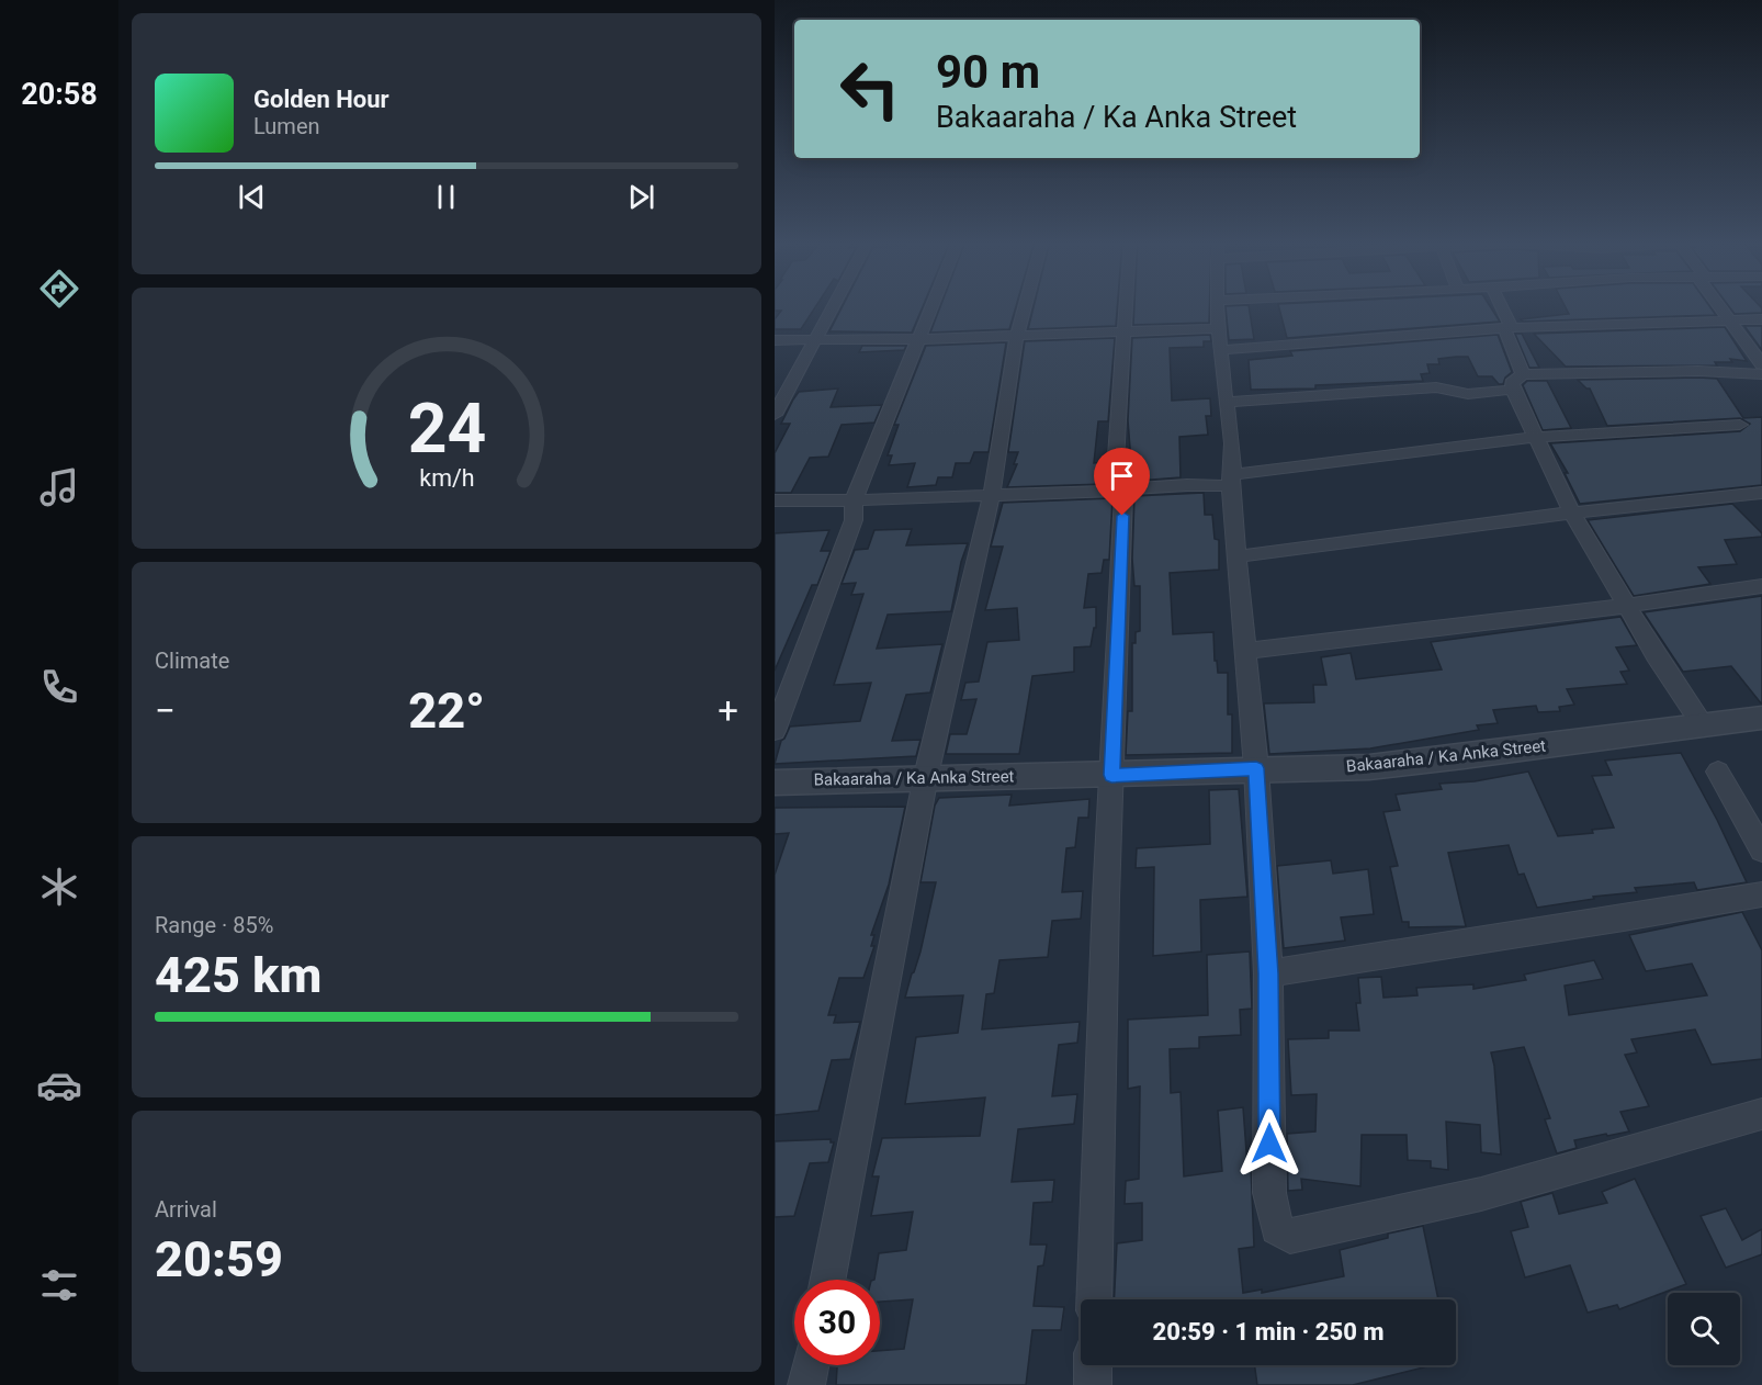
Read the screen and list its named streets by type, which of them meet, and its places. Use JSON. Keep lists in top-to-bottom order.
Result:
{
  "streets": {
    "street": ["Bakaaraha / Ka Anka Street"]
  },
  "page": {
    "tabs": "20:58",
    "turn": ["90 m", "Bakaaraha / Ka Anka Street"],
    "song": ["Golden Hour", "Lumen"],
    "tile": [
      "Climate",
      ["Range · 85%", "425 km"],
      ["Arrival", "20:59"]
    ],
    "heat": ["−", "22°", "+"],
    "limit": "30",
    "trip": "20:59 · 1 min · 250 m",
    "gauge": ["24", "km/h"]
  }
}
